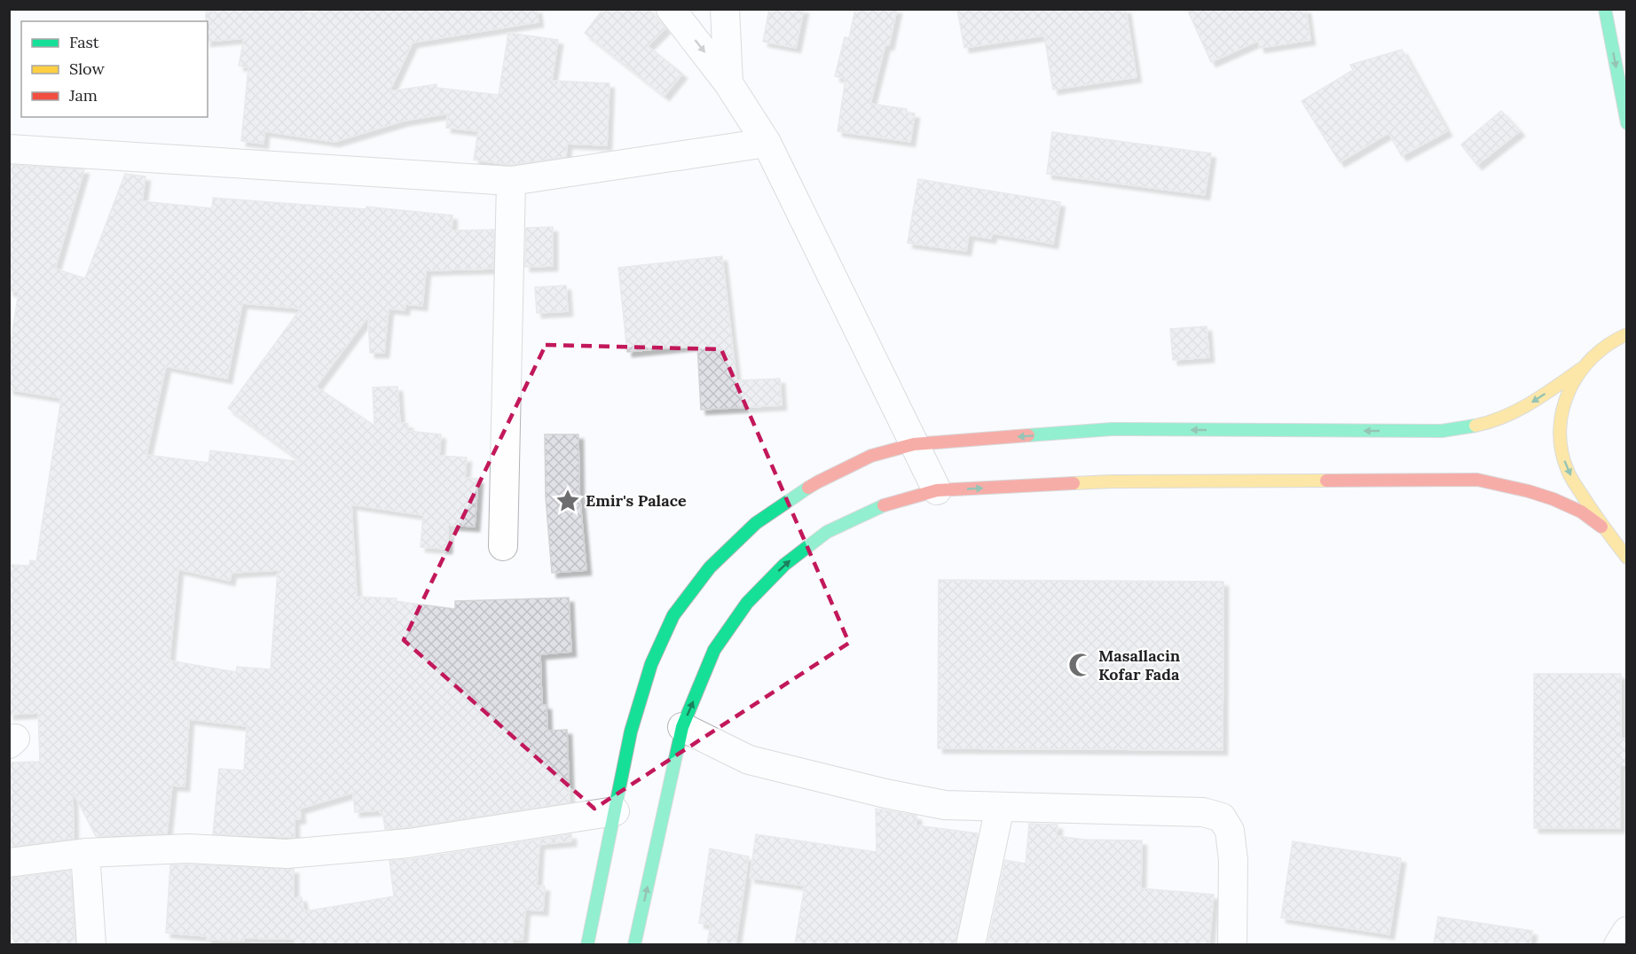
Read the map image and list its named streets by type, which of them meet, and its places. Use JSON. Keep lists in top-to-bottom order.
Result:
{
  "places": {
    "place": ["Emir's Palace"],
    "mosque": ["Masallacin Kofar Fada"]
  },
  "legend": ["Fast", "Slow", "Jam"]
}
